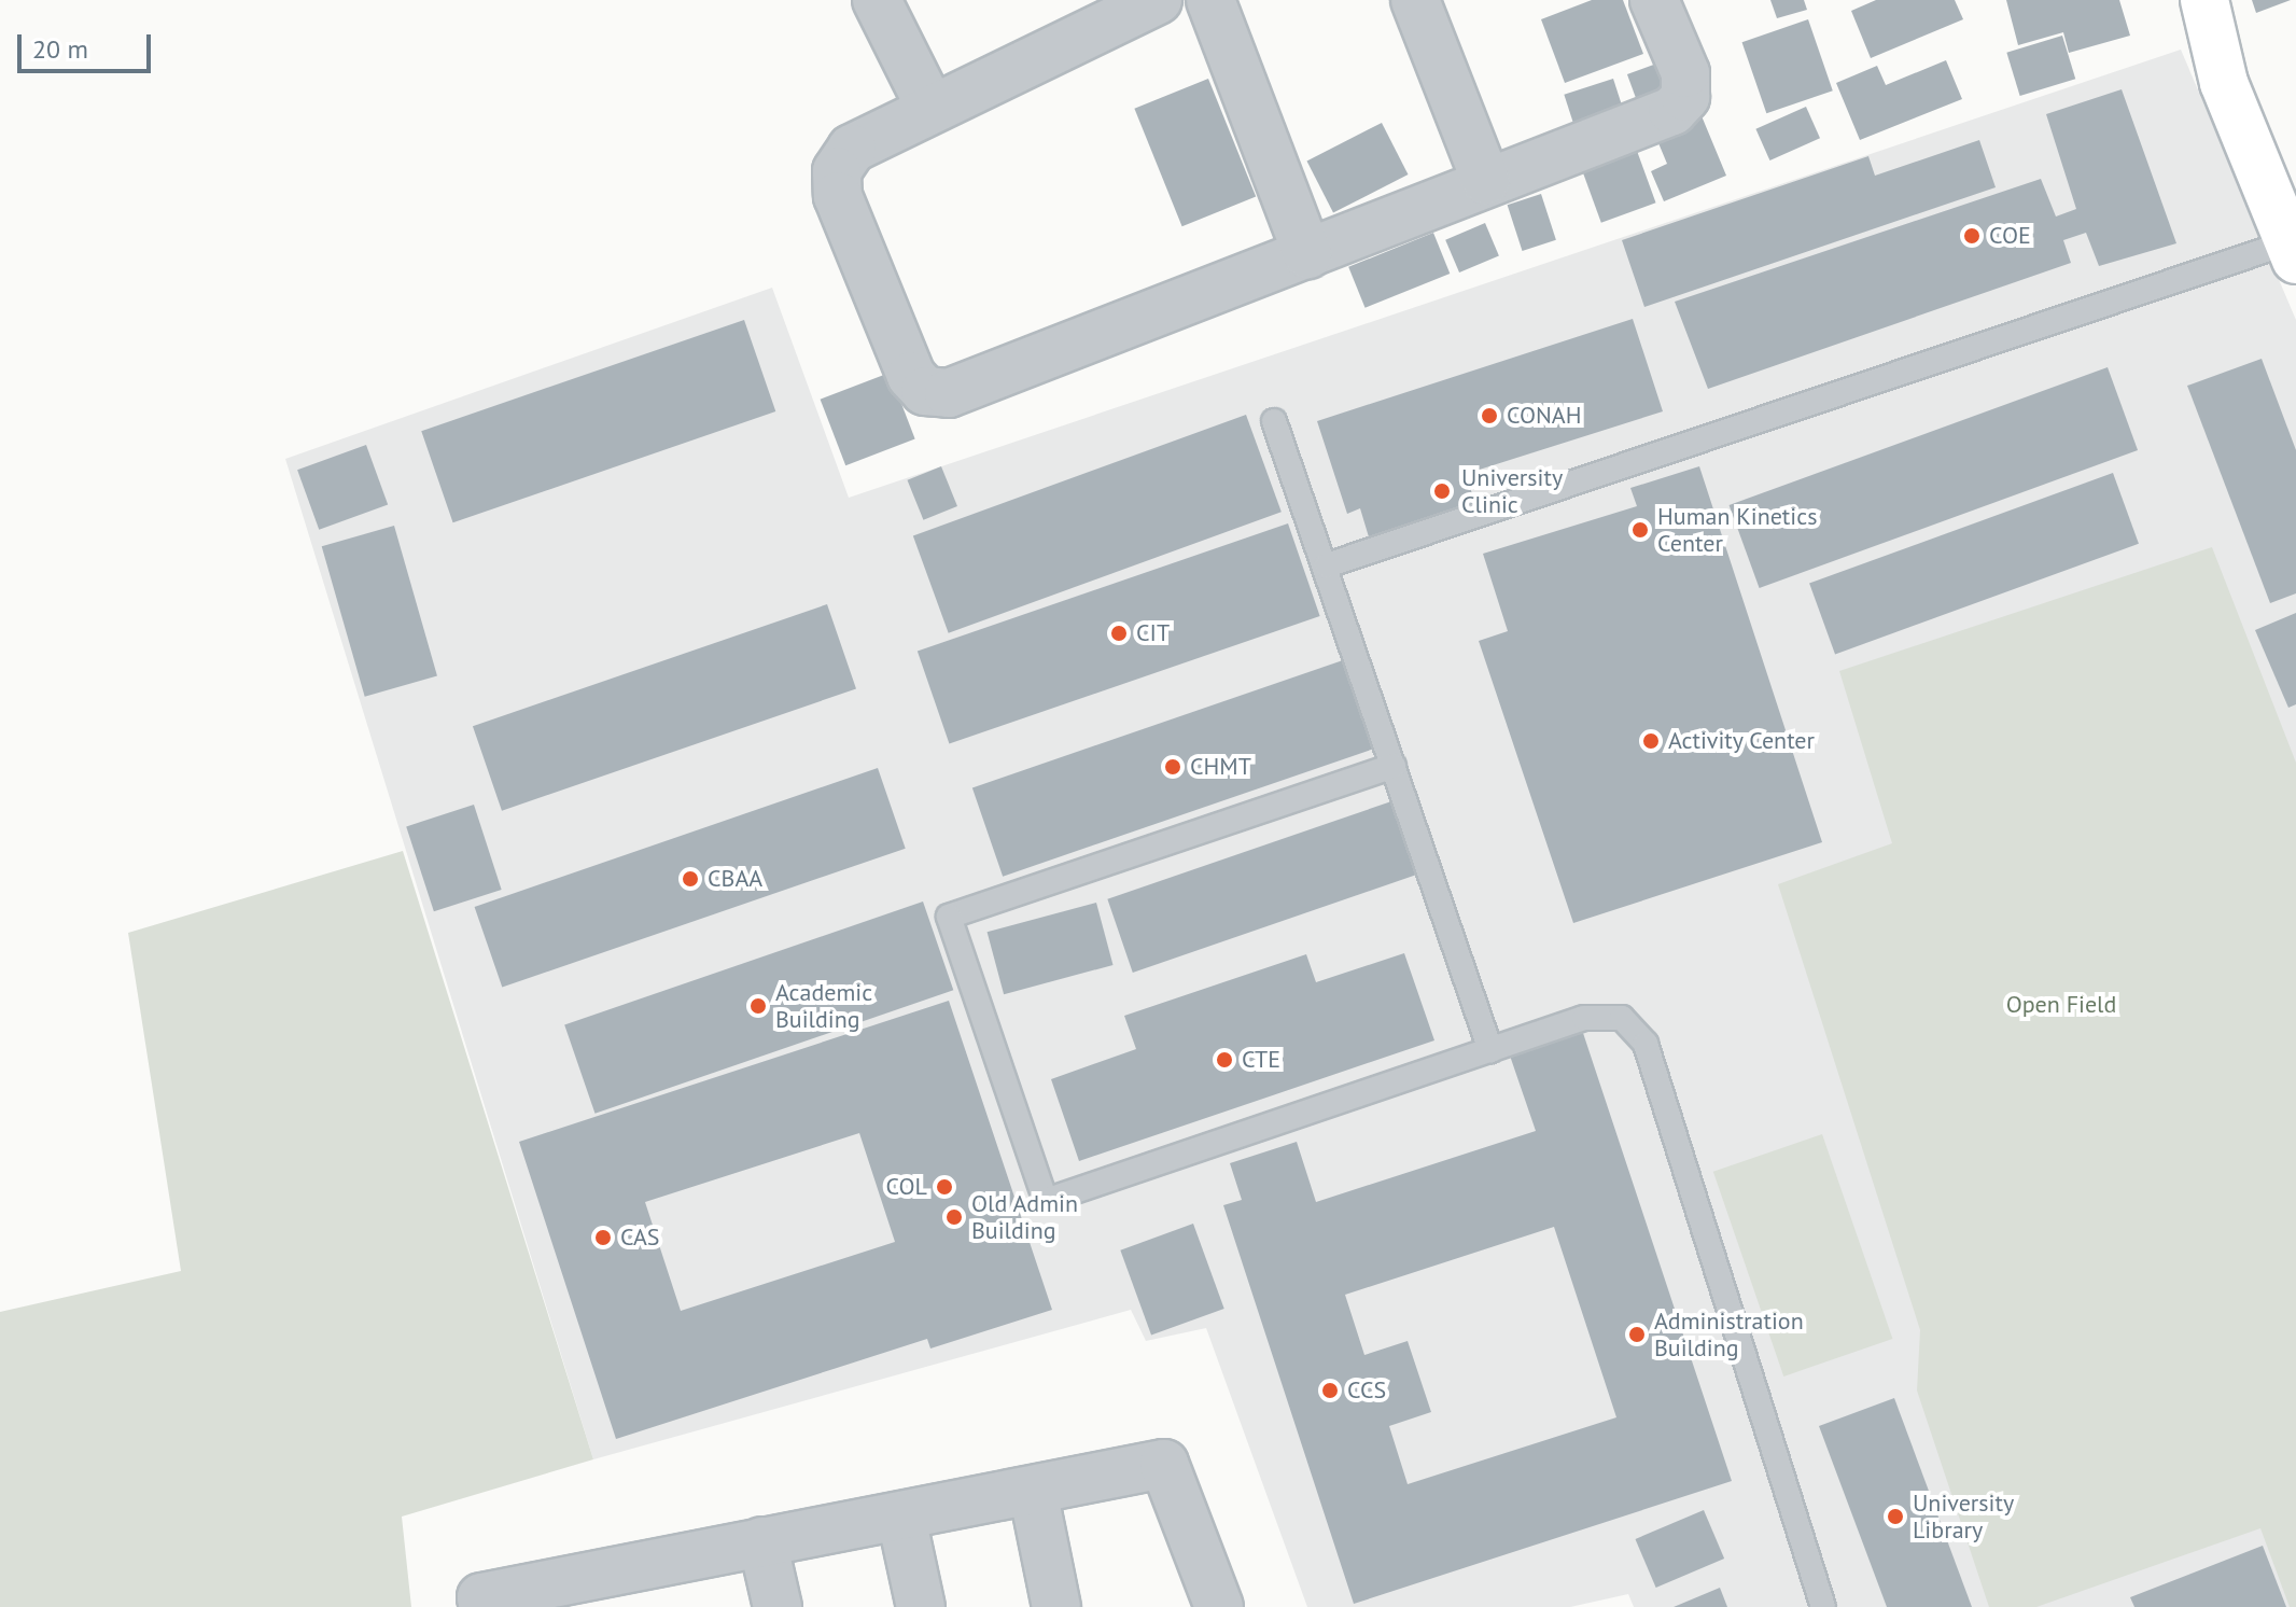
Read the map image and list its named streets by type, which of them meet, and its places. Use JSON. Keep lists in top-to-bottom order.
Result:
{
  "parks": ["Open Field"],
  "places": [
    "COE",
    "CONAH",
    "University Clinic",
    "Human Kinetics Center",
    "CIT",
    "Activity Center",
    "CHMT",
    "CBAA",
    "Academic Building",
    "CTE",
    "COL",
    "Old Admin Building",
    "CAS",
    "Administration Building",
    "CCS",
    "University Library"
  ],
  "scale_bar": "20 m"
}
